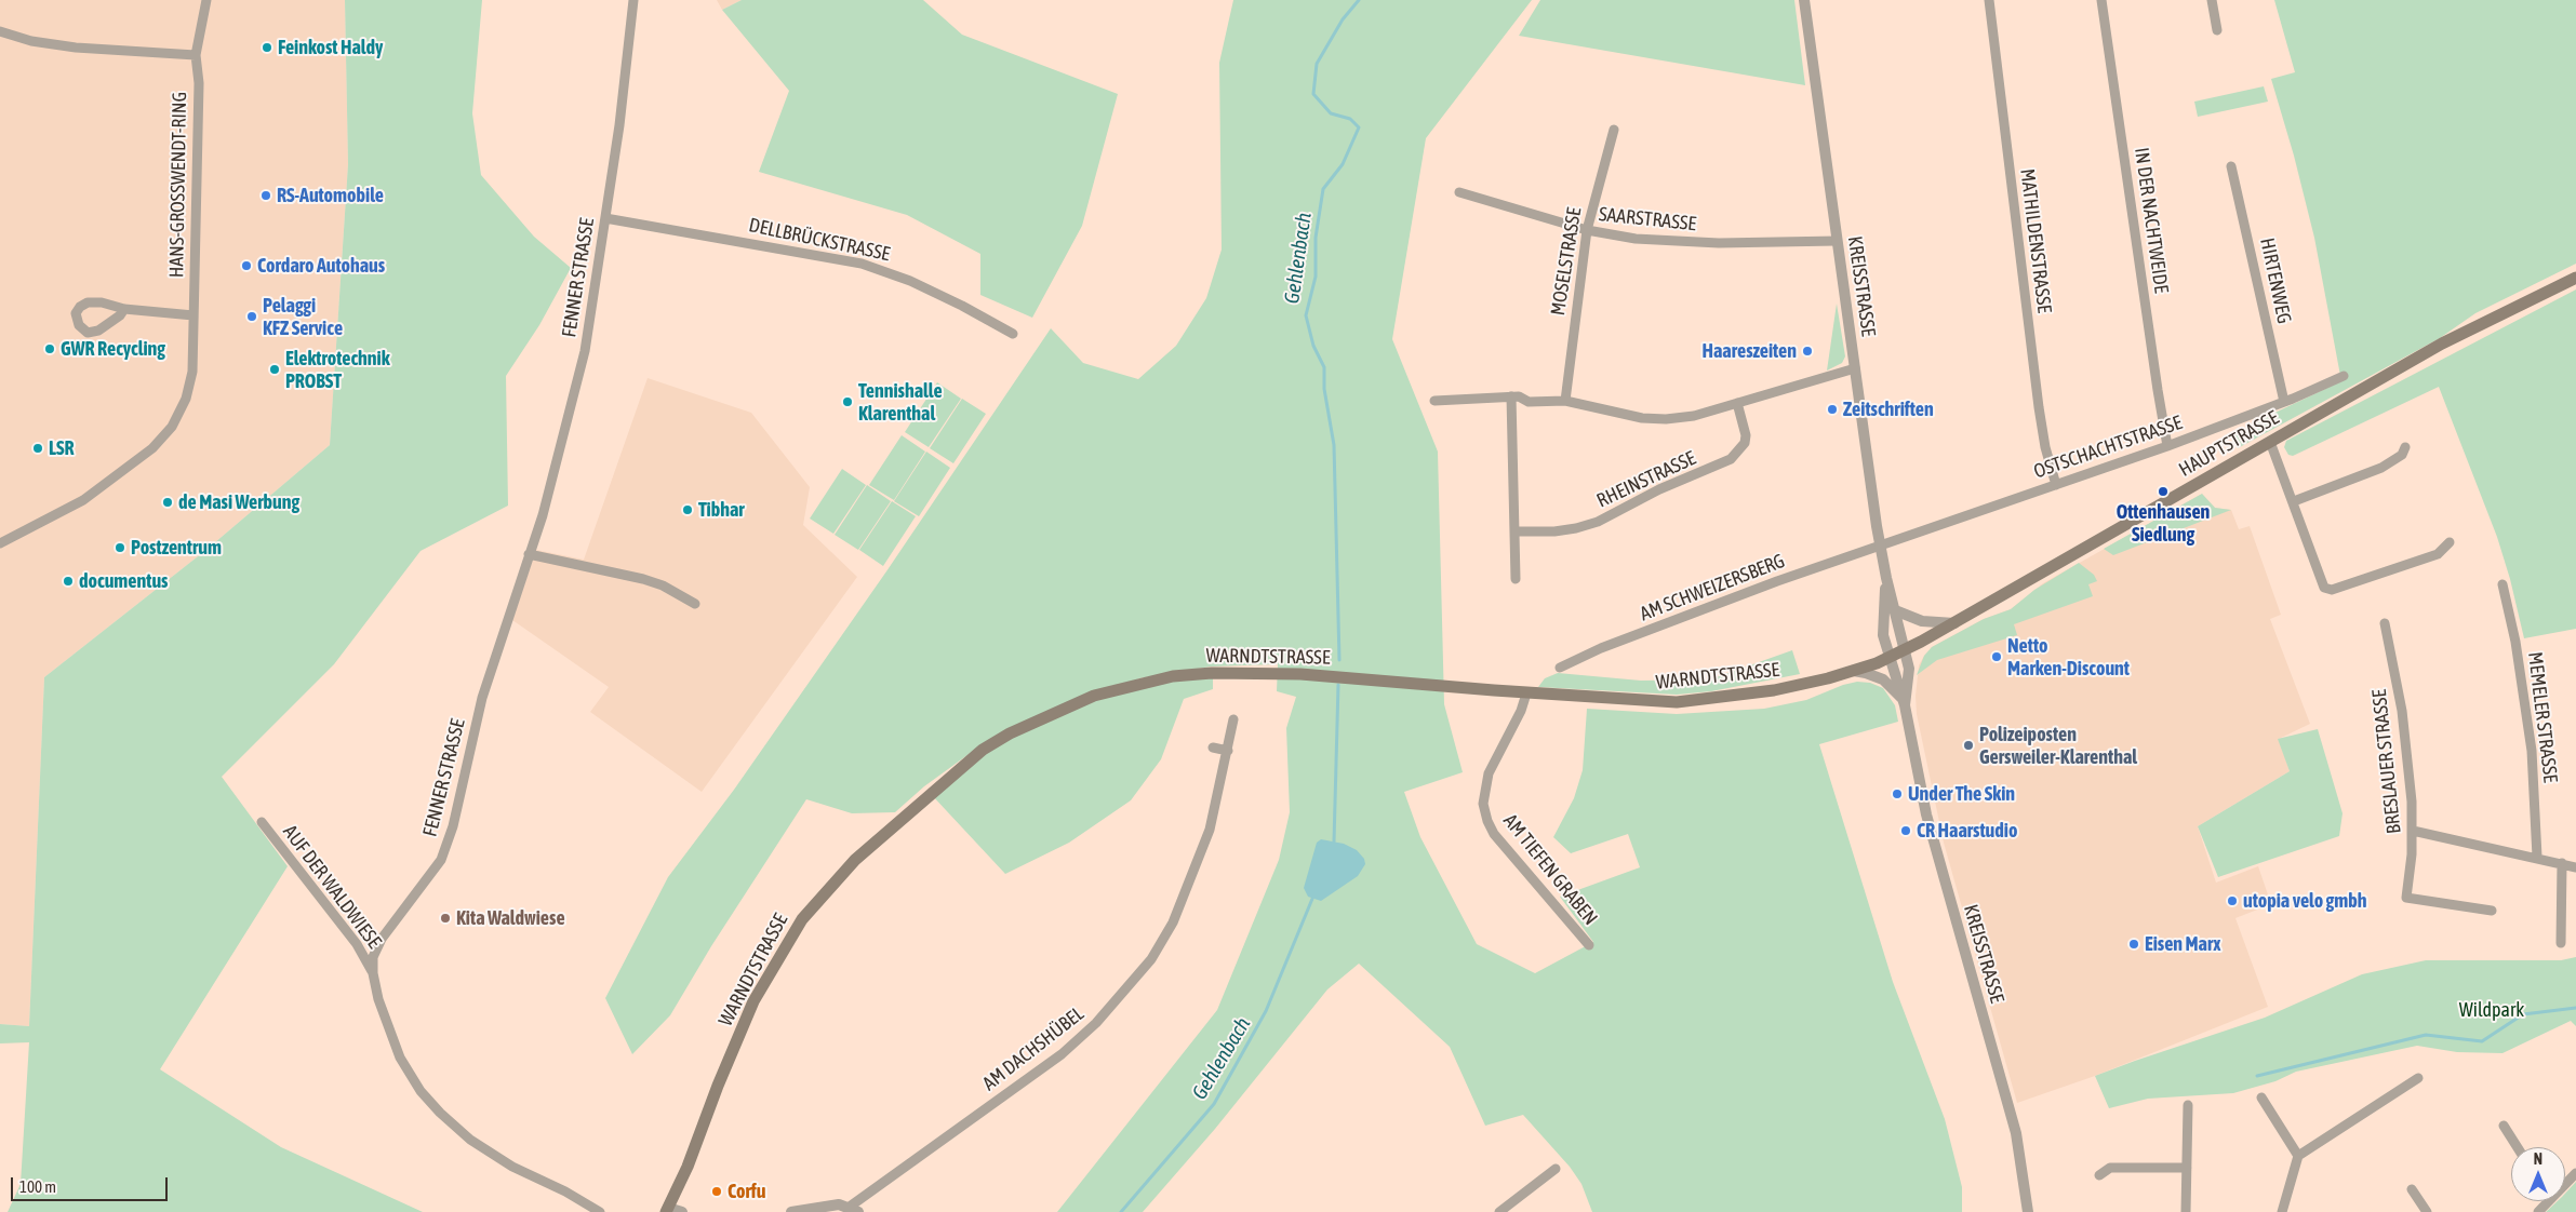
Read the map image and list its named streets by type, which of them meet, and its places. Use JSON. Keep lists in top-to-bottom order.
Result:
{
  "streets": {
    "main road": ["HAUPTSTRASSE", "WARNDTSTRASSE"],
    "street": [
      "HANS-GROSSWENDT-RING",
      "SAARSTRASSE",
      "IN DER NACHTWEIDE",
      "DELLBRÜCKSTRASSE",
      "MATHILDENSTRASSE",
      "MOSELSTRASSE",
      "FENNER STRASSE",
      "HIRTENWEG",
      "KREISSTRASSE",
      "OSTSCHACHTSTRASSE",
      "RHEINSTRASSE",
      "AM SCHWEIZERSBERG",
      "MEMELER STRASSE",
      "BRESLAUER STRASSE",
      "AM TIEFEN GRABEN",
      "AUF DER WALDWIESE",
      "AM DACHSHÜBEL"
    ]
  },
  "crossings": [
    ["SAARSTRASSE", "MOSELSTRASSE"],
    ["SAARSTRASSE", "KREISSTRASSE"],
    ["IN DER NACHTWEIDE", "OSTSCHACHTSTRASSE"],
    ["DELLBRÜCKSTRASSE", "FENNER STRASSE"],
    ["MATHILDENSTRASSE", "OSTSCHACHTSTRASSE"],
    ["FENNER STRASSE", "AUF DER WALDWIESE"],
    ["HIRTENWEG", "OSTSCHACHTSTRASSE"],
    ["KREISSTRASSE", "HAUPTSTRASSE"],
    ["KREISSTRASSE", "OSTSCHACHTSTRASSE"],
    ["KREISSTRASSE", "AM SCHWEIZERSBERG"],
    ["KREISSTRASSE", "WARNDTSTRASSE"],
    ["HAUPTSTRASSE", "WARNDTSTRASSE"],
    ["OSTSCHACHTSTRASSE", "AM SCHWEIZERSBERG"],
    ["WARNDTSTRASSE", "AM TIEFEN GRABEN"]
  ],
  "water": ["Gehlenbach"],
  "parks": ["Wildpark"],
  "places": [
    "Feinkost Haldy",
    "RS-Automobile",
    "Cordaro Autohaus",
    "Pelaggi KFZ Service",
    "GWR Recycling",
    "Haareszeiten",
    "Elektrotechnik PROBST",
    "Tennishalle Klarenthal",
    "Zeitschriften",
    "LSR",
    "Ottenhausen Siedlung",
    "de Masi Werbung",
    "Tibhar",
    "Postzentrum",
    "documentus",
    "Netto Marken-Discount",
    "Polizeiposten Gersweiler-Klarenthal",
    "Under The Skin",
    "CR Haarstudio",
    "utopia velo gmbh",
    "Kita Waldwiese",
    "Eisen Marx",
    "Corfu"
  ],
  "scale_bar": "100 m",
  "north": "top"
}
